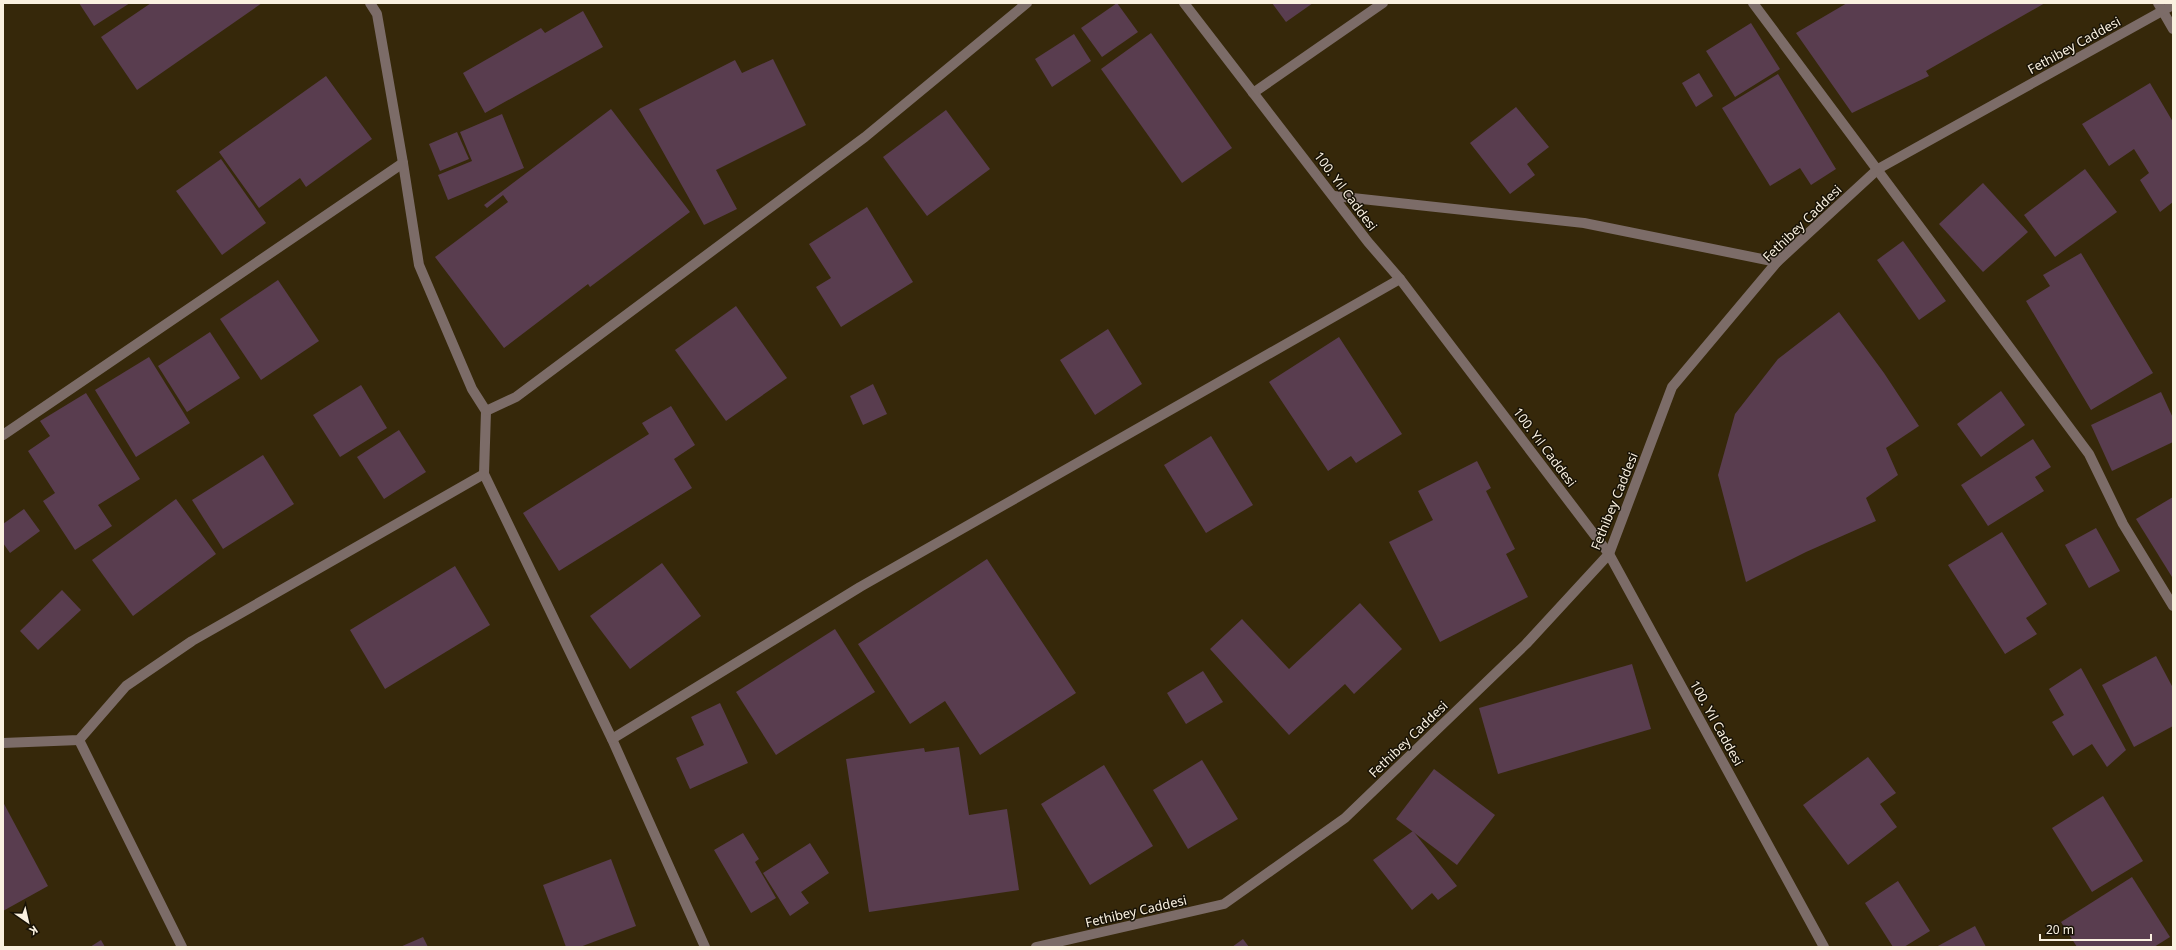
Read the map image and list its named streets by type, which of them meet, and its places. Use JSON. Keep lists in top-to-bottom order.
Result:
{
  "streets": {
    "street": ["Fethibey Caddesi", "100. Yıl Caddesi"]
  },
  "crossings": [
    ["Fethibey Caddesi", "100. Yıl Caddesi"]
  ],
  "scale_bar": "20 m",
  "north": "bottom right"
}
